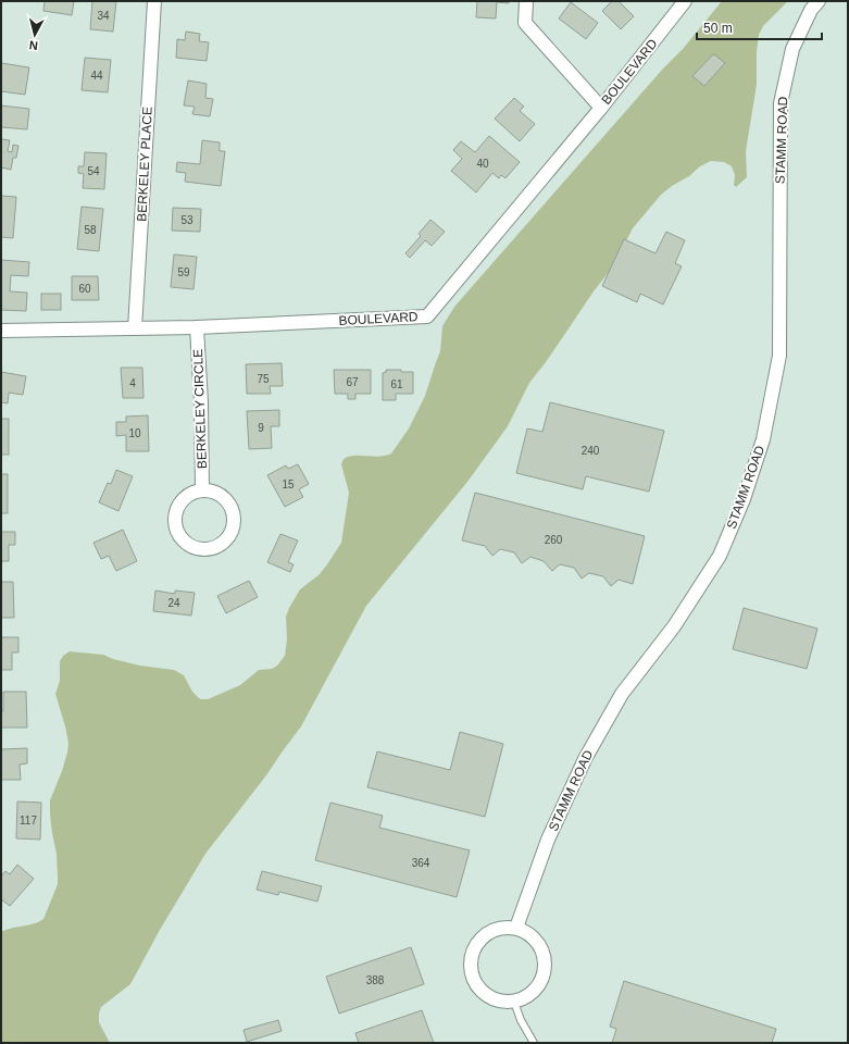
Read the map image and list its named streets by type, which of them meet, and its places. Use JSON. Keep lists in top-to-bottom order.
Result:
{
  "streets": {
    "street": [
      "BOULEVARD",
      "STAMM ROAD",
      "BERKELEY PLACE",
      "BERKELEY CIRCLE"
    ]
  },
  "crossings": [
    ["BOULEVARD", "BERKELEY PLACE"],
    ["BOULEVARD", "BERKELEY CIRCLE"]
  ],
  "house_numbers": [
    "34",
    "44",
    "40",
    "54",
    "53",
    "58",
    "59",
    "60",
    "75",
    "67",
    "4",
    "61",
    "9",
    "10",
    "240",
    "15",
    "260",
    "24",
    "117",
    "364",
    "388"
  ],
  "scale_bar": "50 m",
  "north": "bottom"
}
